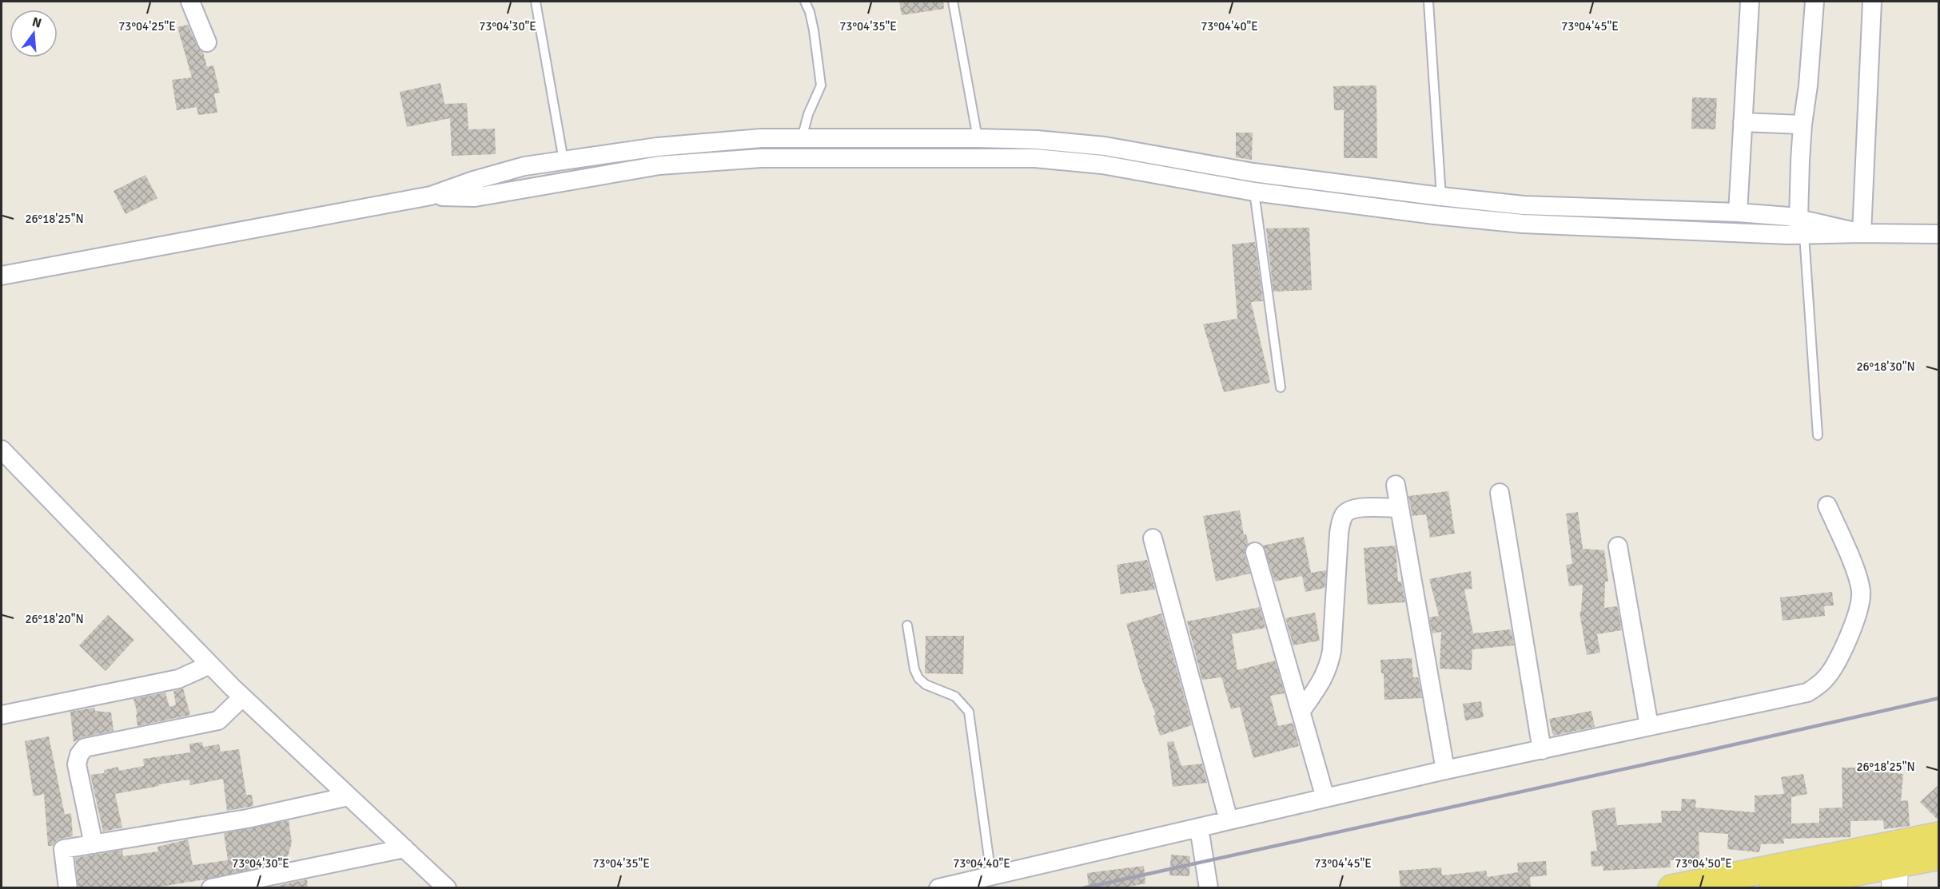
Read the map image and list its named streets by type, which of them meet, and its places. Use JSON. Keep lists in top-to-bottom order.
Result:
{
  "north": "top",
  "coordinates": [
    "73°04'25\"E",
    "73°04'30\"E",
    "73°04'35\"E",
    "73°04'40\"E",
    "73°04'45\"E",
    "26°18'25\"N",
    "26°18'30\"N",
    "26°18'20\"N",
    "73°04'50\"E"
  ]
}
